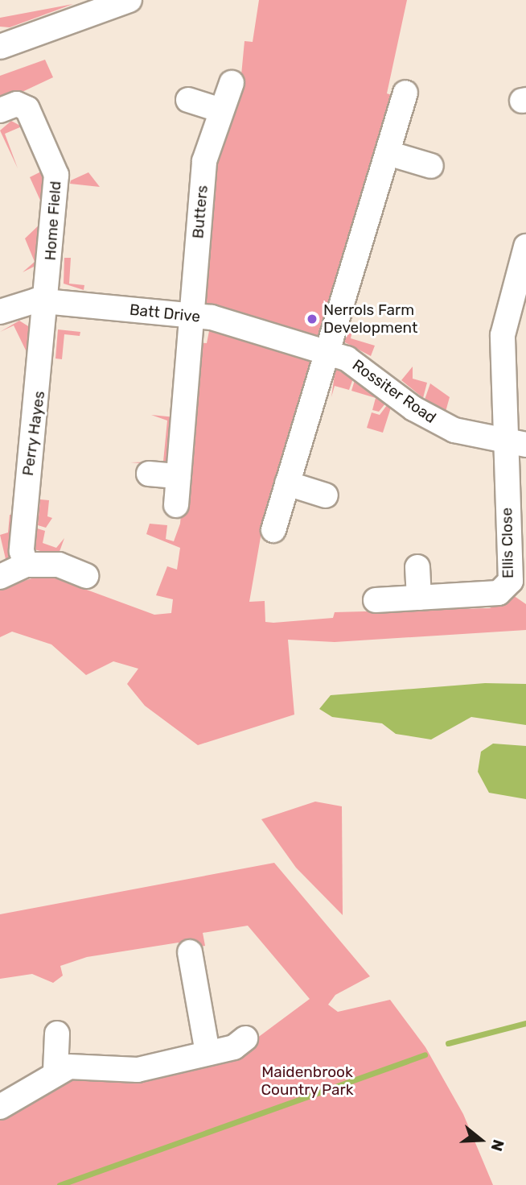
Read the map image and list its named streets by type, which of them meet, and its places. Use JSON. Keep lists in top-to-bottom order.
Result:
{
  "streets": {
    "street": [
      "Butters",
      "Home Field",
      "Batt Drive",
      "Rossiter Road",
      "Perry Hayes",
      "Ellis Close"
    ]
  },
  "crossings": [
    ["Butters", "Batt Drive"],
    ["Home Field", "Batt Drive"],
    ["Home Field", "Perry Hayes"],
    ["Batt Drive", "Rossiter Road"],
    ["Batt Drive", "Perry Hayes"],
    ["Rossiter Road", "Ellis Close"]
  ],
  "parks": ["Maidenbrook Country Park"],
  "places": ["Nerrols Farm Development"],
  "north": "right"
}
